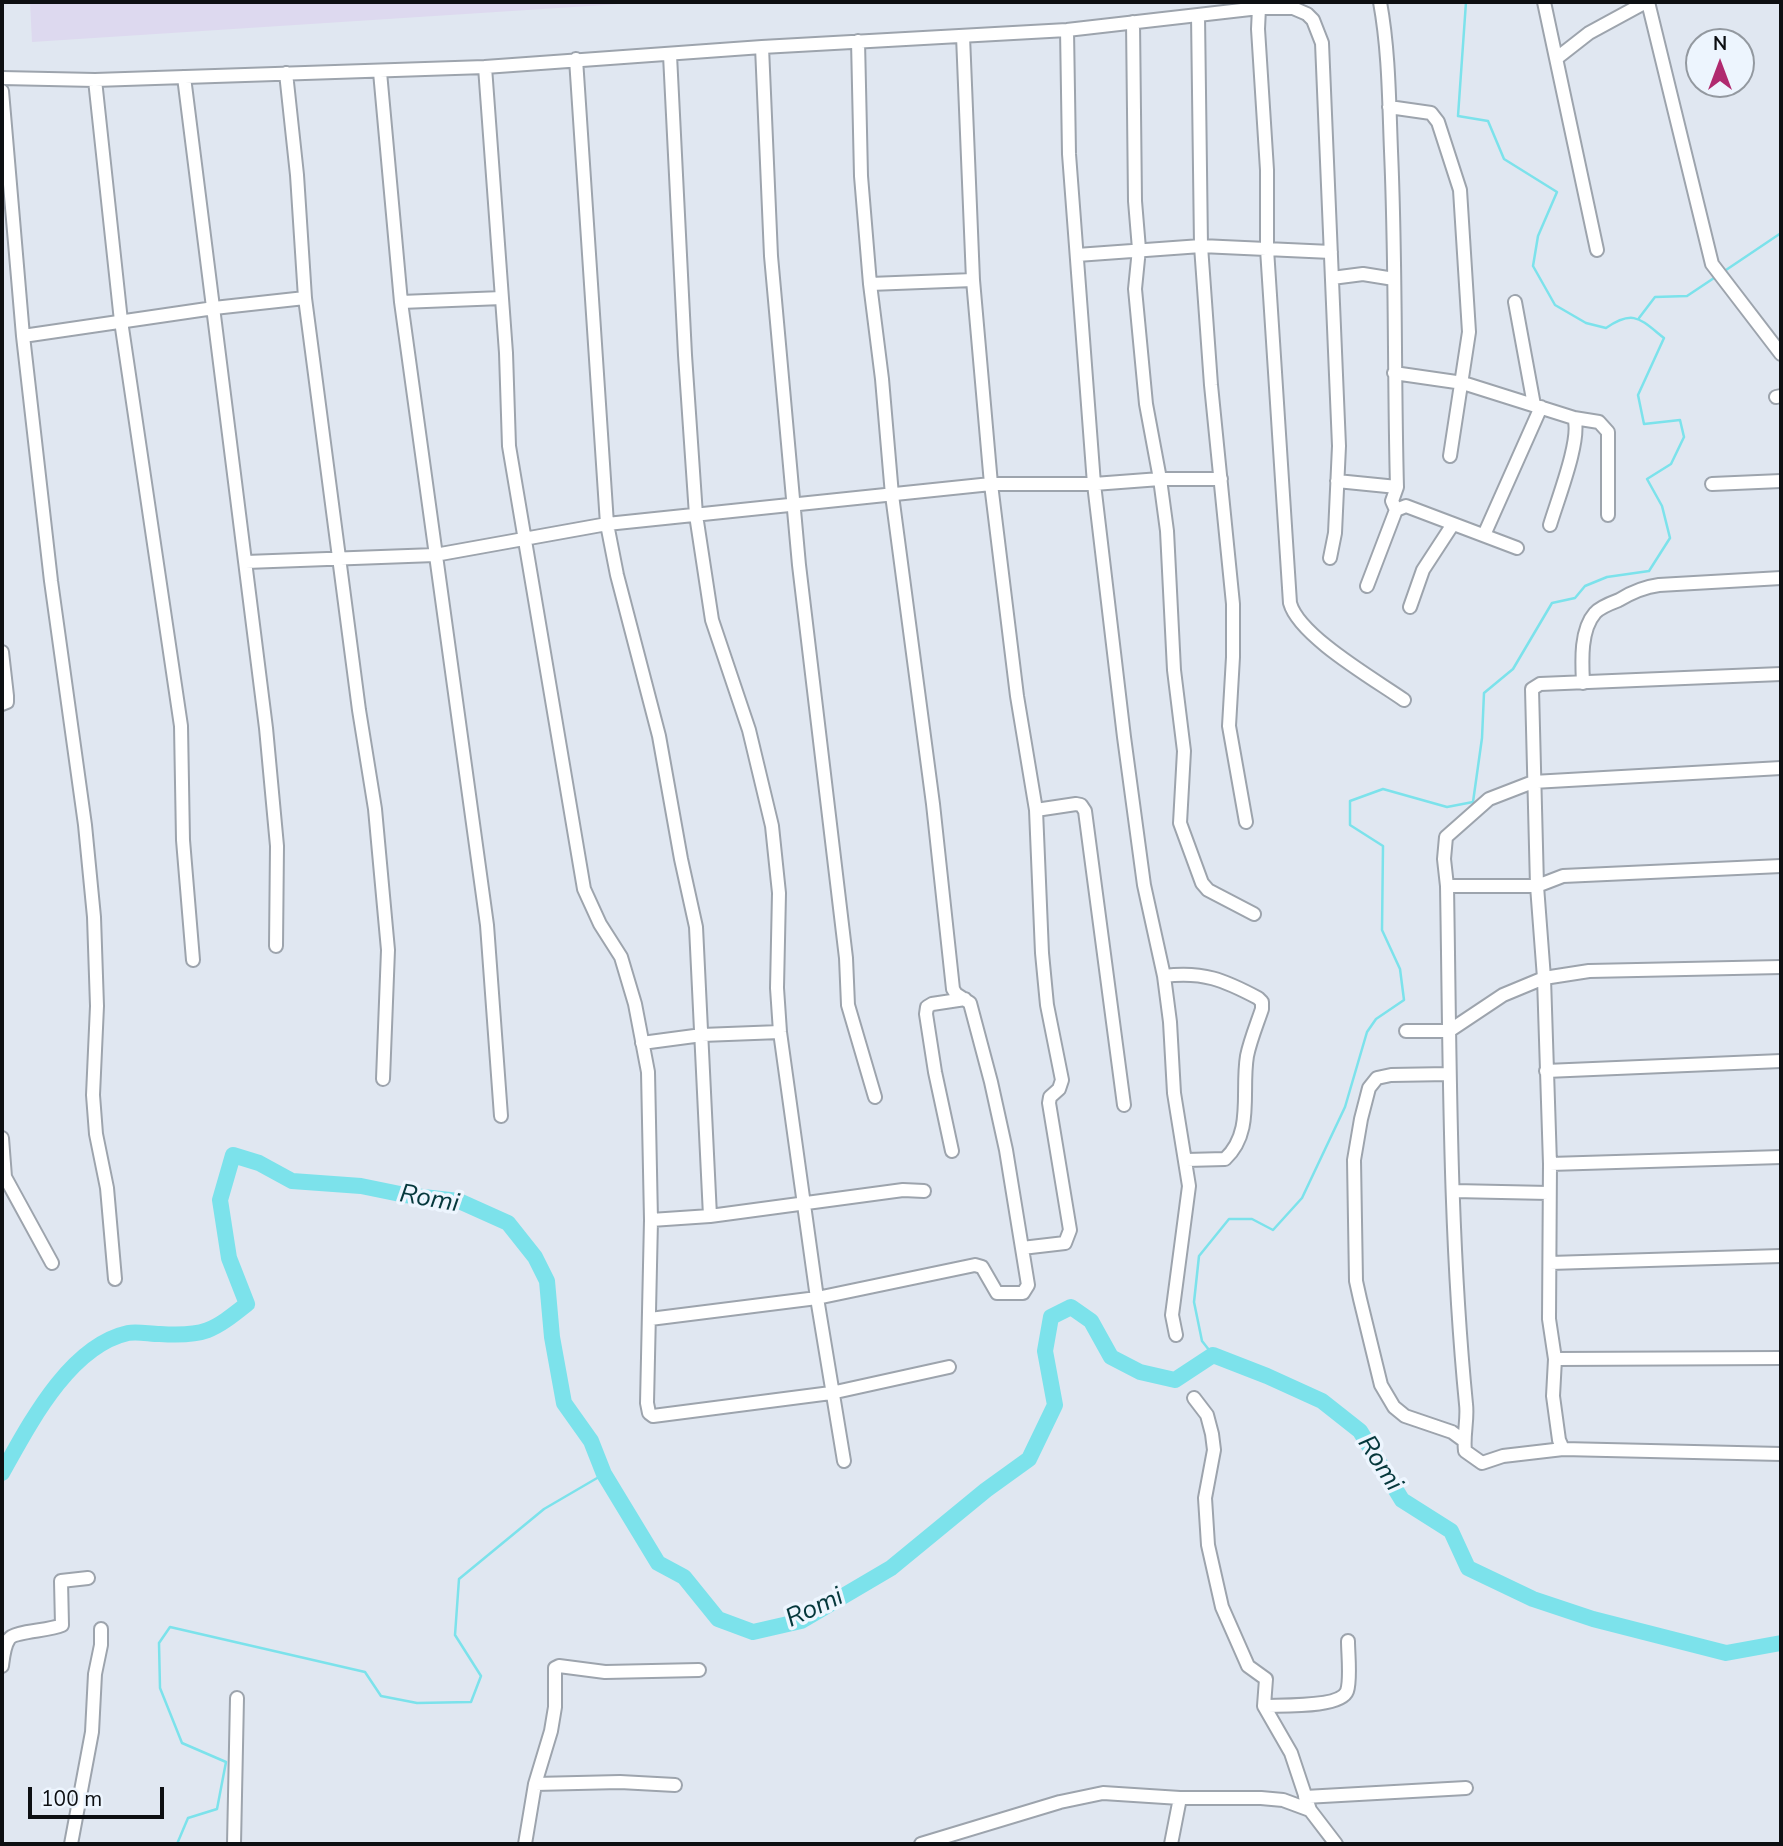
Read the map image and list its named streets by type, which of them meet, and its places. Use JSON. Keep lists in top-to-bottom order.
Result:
{
  "water": ["Romi"],
  "scale_bar": "100 m",
  "north": "top"
}
